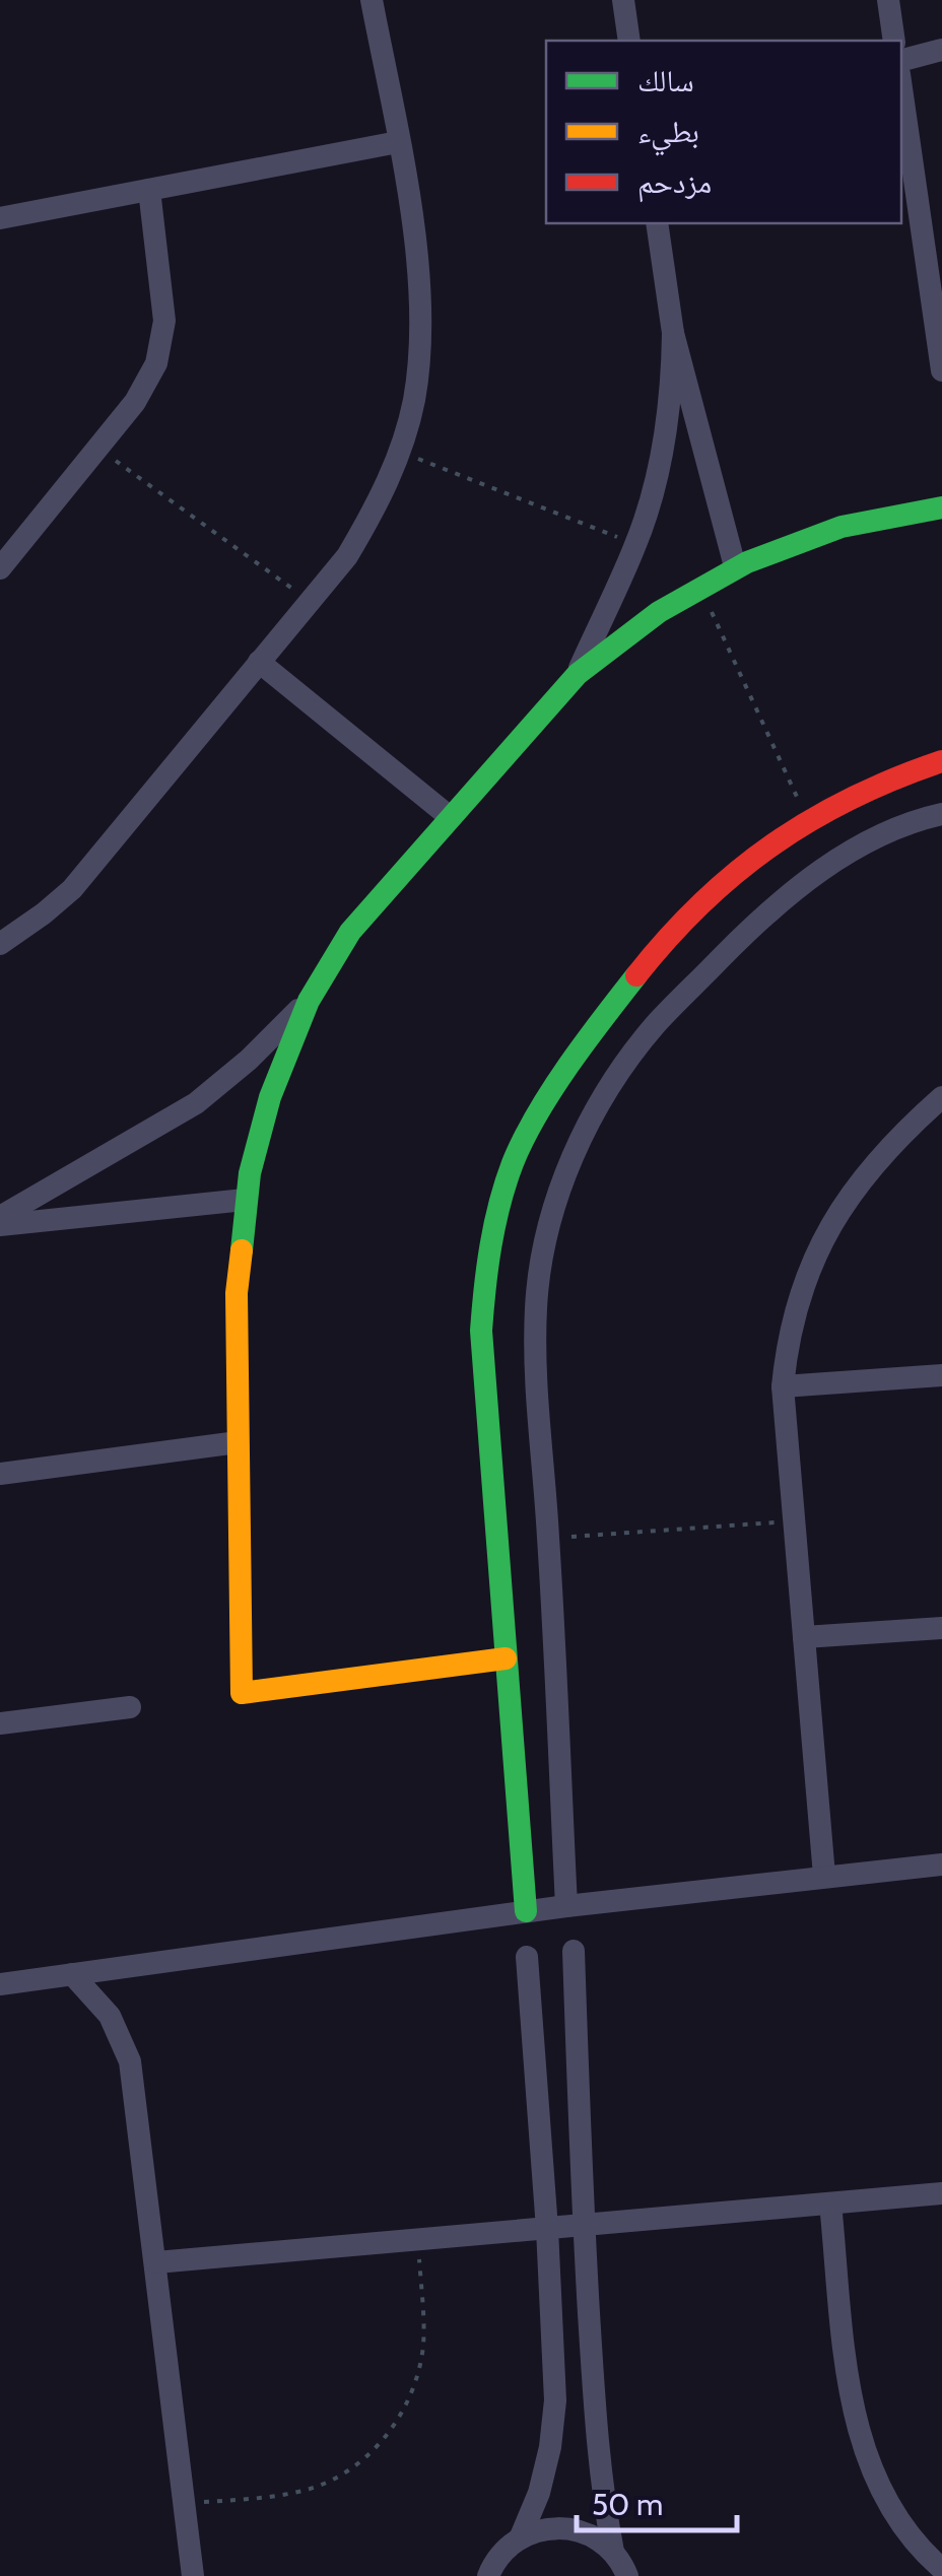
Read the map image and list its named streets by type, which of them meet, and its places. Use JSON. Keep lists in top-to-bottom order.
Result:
{
  "legend": ["سالك", "بطيء", "مزدحم"],
  "scale_bar": "50 m"
}
